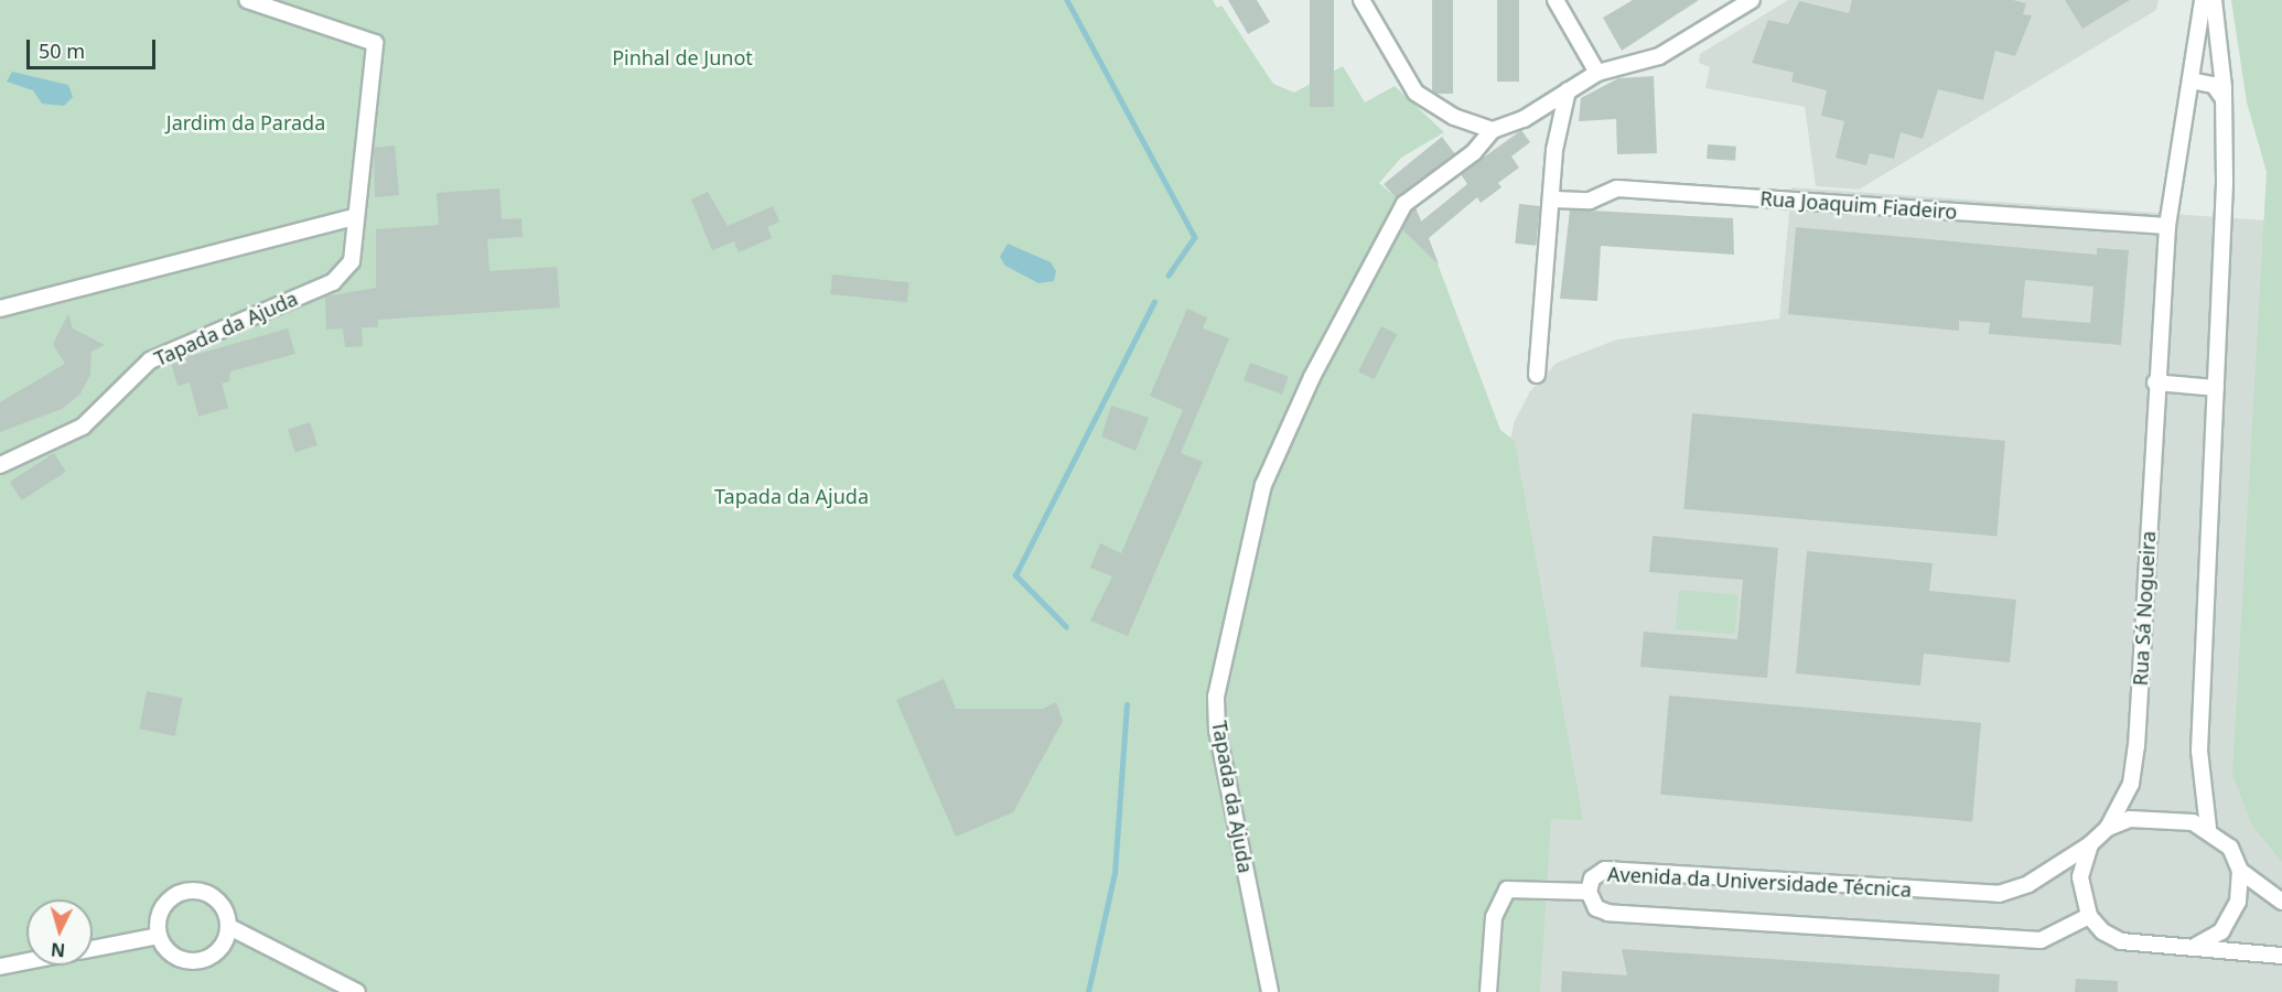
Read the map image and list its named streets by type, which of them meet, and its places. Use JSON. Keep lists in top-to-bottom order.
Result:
{
  "streets": {
    "street": [
      "Rua Joaquim Fiadeiro",
      "Tapada da Ajuda",
      "Rua Sá Nogueira",
      "Avenida da Universidade Técnica"
    ]
  },
  "crossings": [
    ["Rua Joaquim Fiadeiro", "Rua Sá Nogueira"],
    ["Rua Sá Nogueira", "Avenida da Universidade Técnica"]
  ],
  "parks": ["Pinhal de Junot", "Jardim da Parada", "Tapada da Ajuda"],
  "scale_bar": "50 m",
  "north": "bottom"
}
